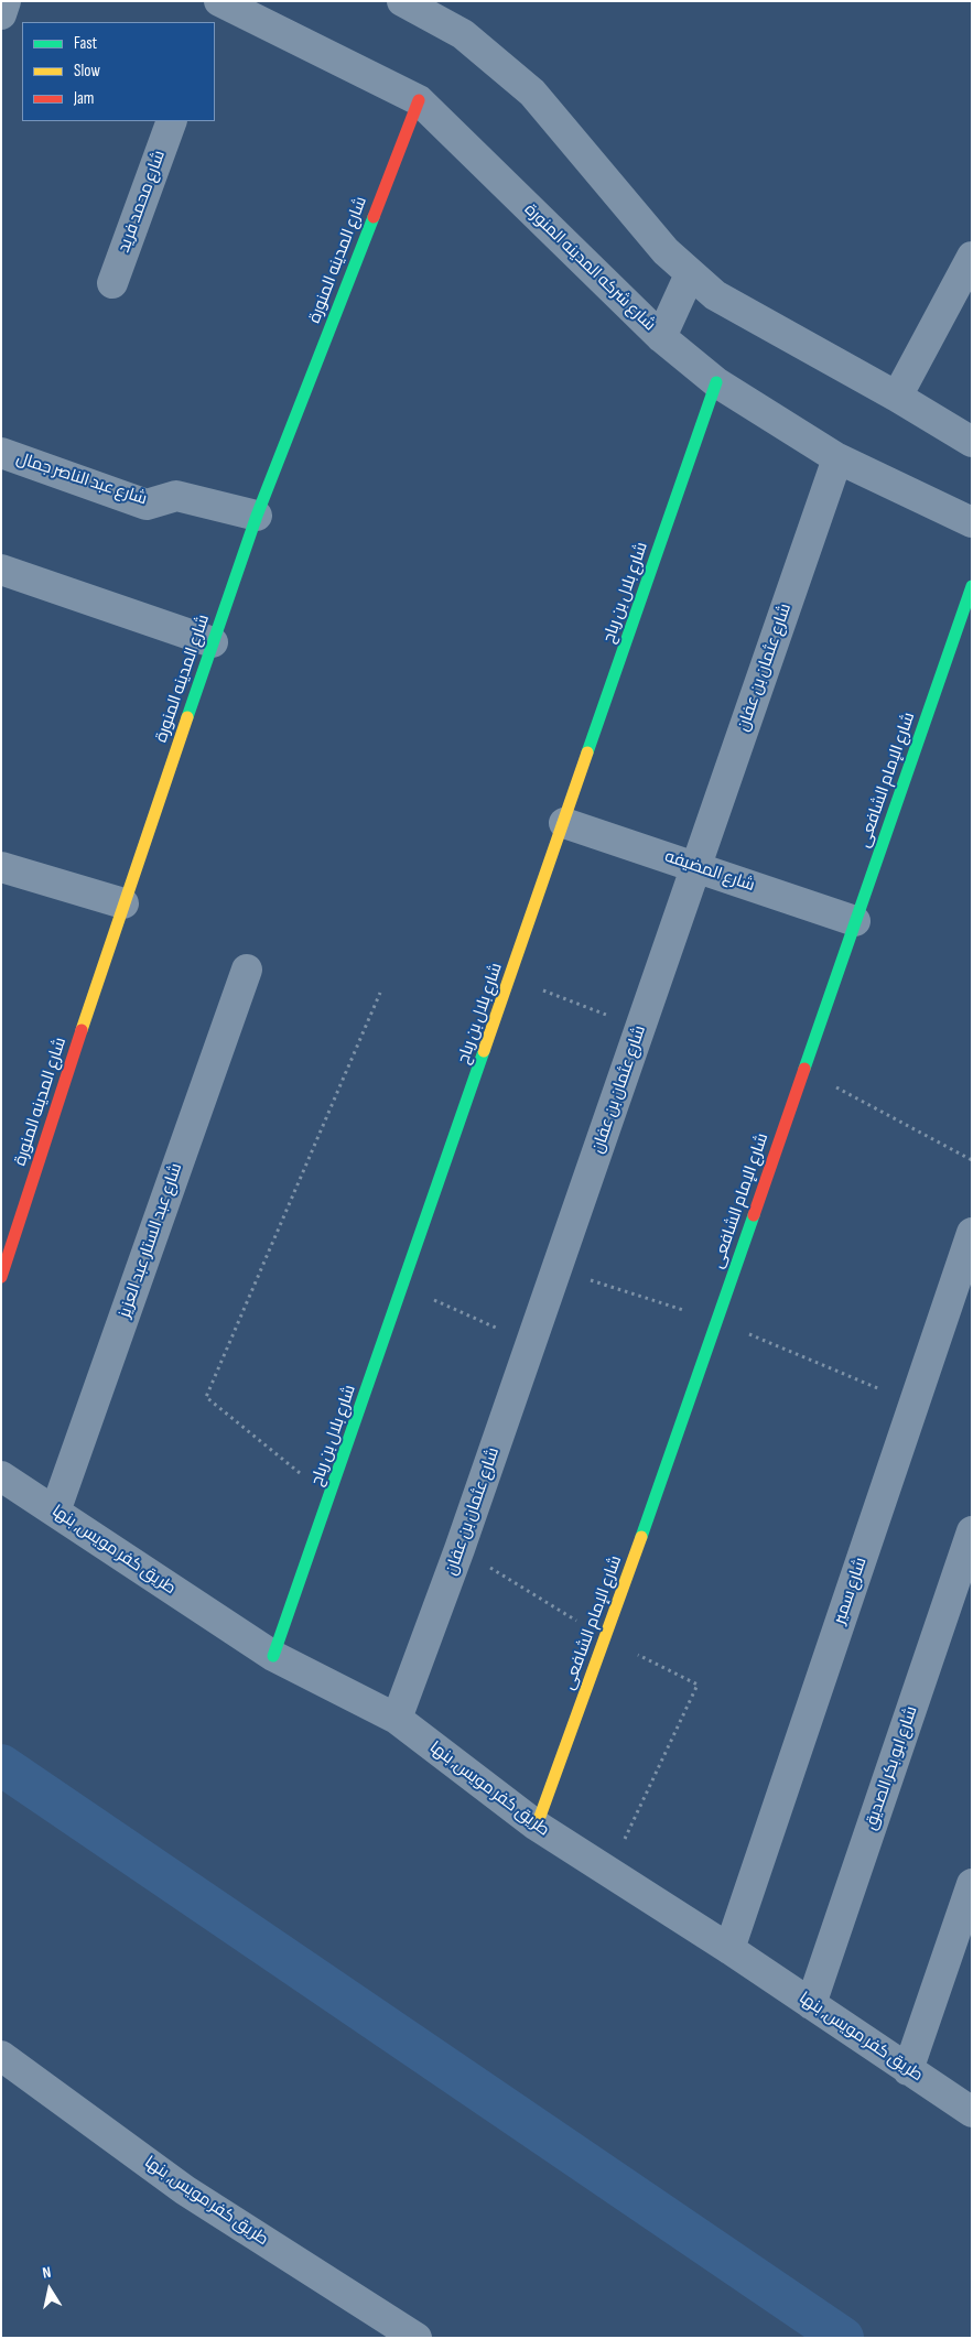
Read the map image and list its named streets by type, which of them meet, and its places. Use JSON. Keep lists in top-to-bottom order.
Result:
{
  "streets": {
    "street": [
      "شارع محمد فريد",
      "شارع المدينه المنورة",
      "شارع شركه المدينه المنورة",
      "شارع عبد الناصر جمال",
      "شارع بلال بن رباح",
      "شارع عثمان بن عفان",
      "شارع الإمام الشافعى",
      "شارع المضيفه",
      "شارع عبد الستار عبد العزيز",
      "طريق كفر مويس, بنها",
      "شارع سمير",
      "شارع ابو بكر الصديق"
    ]
  },
  "crossings": [
    ["شارع المدينه المنورة", "شارع شركه المدينه المنورة"],
    ["شارع المدينه المنورة", "شارع عبد الناصر جمال"],
    ["شارع شركه المدينه المنورة", "شارع بلال بن رباح"],
    ["شارع شركه المدينه المنورة", "شارع عثمان بن عفان"],
    ["شارع بلال بن رباح", "شارع المضيفه"],
    ["شارع بلال بن رباح", "طريق كفر مويس, بنها"],
    ["شارع عثمان بن عفان", "شارع المضيفه"],
    ["شارع عثمان بن عفان", "طريق كفر مويس, بنها"],
    ["شارع الإمام الشافعى", "شارع المضيفه"],
    ["شارع الإمام الشافعى", "طريق كفر مويس, بنها"],
    ["شارع عبد الستار عبد العزيز", "طريق كفر مويس, بنها"],
    ["طريق كفر مويس, بنها", "شارع سمير"],
    ["طريق كفر مويس, بنها", "شارع ابو بكر الصديق"]
  ],
  "legend": ["Fast", "Slow", "Jam"],
  "north": "top"
}
